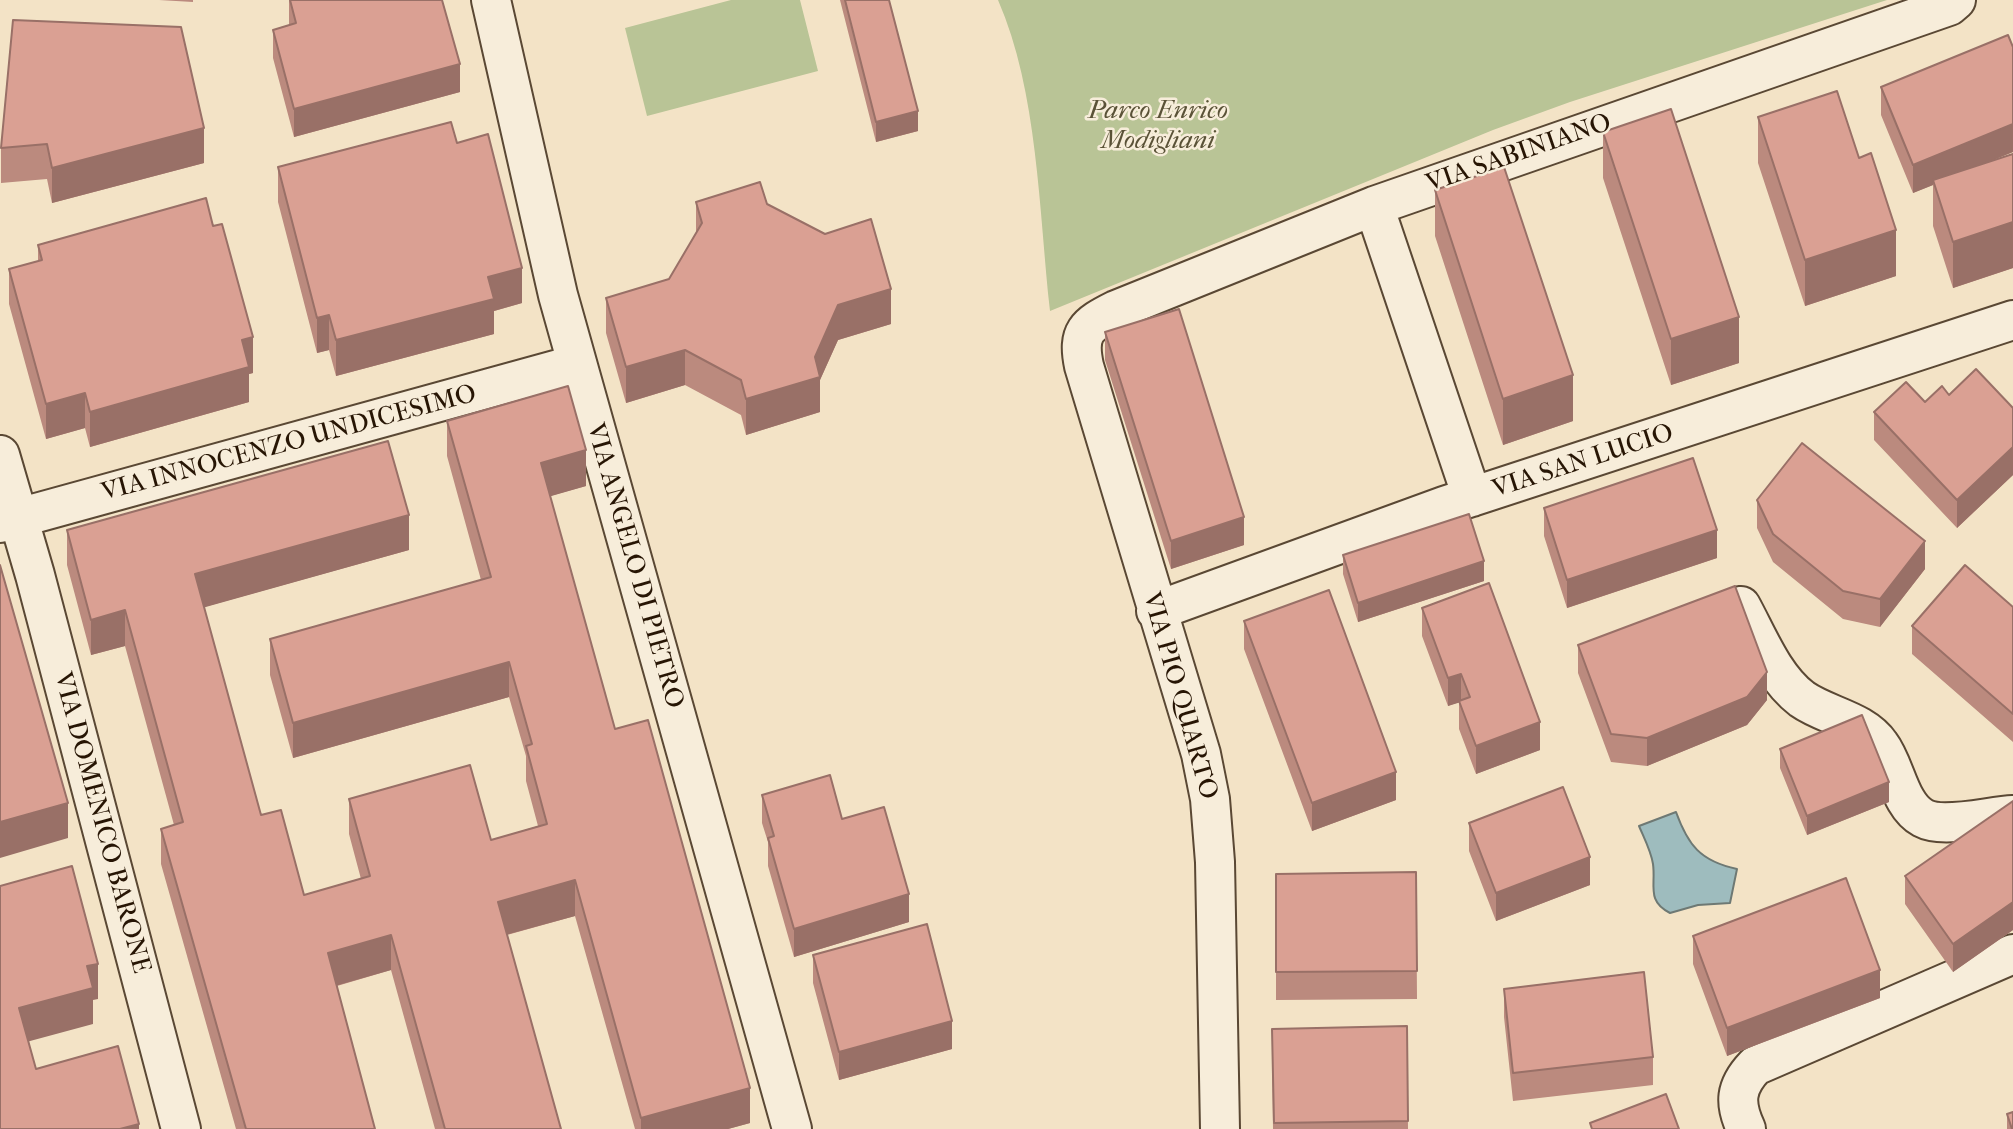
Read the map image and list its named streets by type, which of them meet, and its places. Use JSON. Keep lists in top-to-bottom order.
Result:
{
  "streets": {
    "street": [
      "VIA SABINIANO",
      "VIA INNOCENZO UNDICESIMO",
      "VIA SAN LUCIO",
      "VIA ANGELO DI PIETRO",
      "VIA PIO QUARTO",
      "VIA DOMENICO BARONE"
    ]
  },
  "crossings": [
    ["VIA SABINIANO", "VIA PIO QUARTO"],
    ["VIA INNOCENZO UNDICESIMO", "VIA ANGELO DI PIETRO"],
    ["VIA INNOCENZO UNDICESIMO", "VIA DOMENICO BARONE"],
    ["VIA SAN LUCIO", "VIA PIO QUARTO"]
  ],
  "parks": ["Parco Enrico Modigliani"]
}
